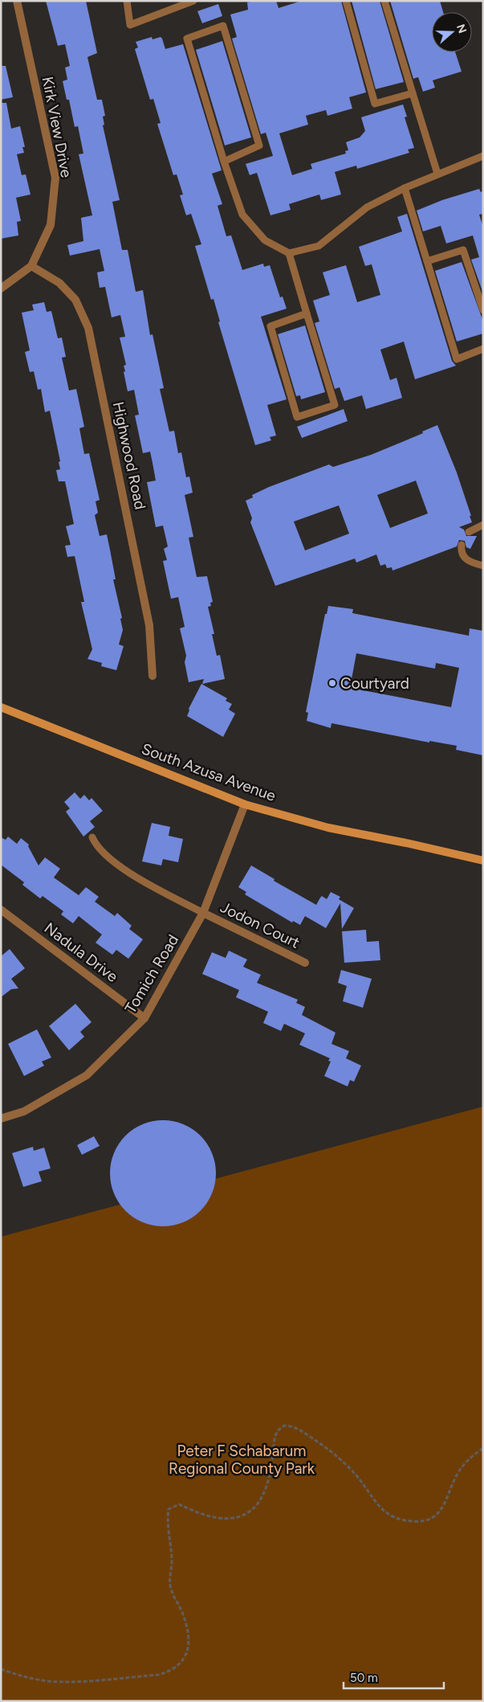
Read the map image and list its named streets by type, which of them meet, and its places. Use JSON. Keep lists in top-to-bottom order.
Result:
{
  "streets": {
    "street": [
      "Kirk View Drive",
      "Highwood Road",
      "South Azusa Avenue",
      "Jodon Court",
      "Nadula Drive",
      "Tomich Road"
    ]
  },
  "crossings": [
    ["Kirk View Drive", "Highwood Road"],
    ["South Azusa Avenue", "Tomich Road"],
    ["Jodon Court", "Tomich Road"],
    ["Nadula Drive", "Tomich Road"]
  ],
  "parks": ["Peter F Schabarum Regional County Park"],
  "places": ["Courtyard"],
  "scale_bar": "50 m",
  "north": "right"
}
